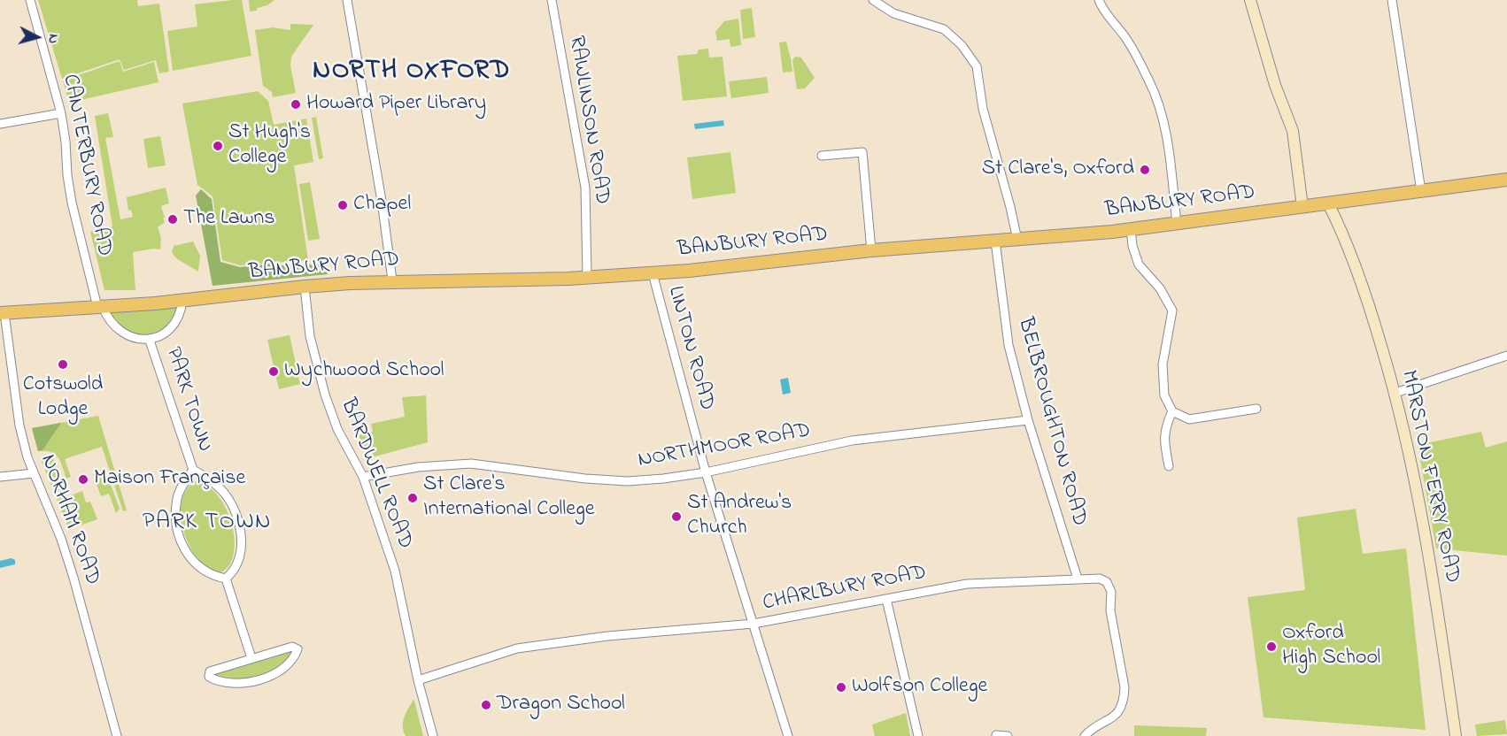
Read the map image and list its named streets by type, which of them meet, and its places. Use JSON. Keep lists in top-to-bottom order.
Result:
{
  "streets": {
    "main road": ["BANBURY ROAD", "MARSTON FERRY ROAD"],
    "street": [
      "RAWLINSON ROAD",
      "CANTERBURY ROAD",
      "LINTON ROAD",
      "PARK TOWN",
      "BELBROUGHTON ROAD",
      "NORTHMOOR ROAD",
      "BARDWELL ROAD",
      "NORHAM ROAD",
      "CHARLBURY ROAD"
    ]
  },
  "crossings": [
    ["RAWLINSON ROAD", "BANBURY ROAD"],
    ["CANTERBURY ROAD", "BANBURY ROAD"],
    ["CANTERBURY ROAD", "PARK TOWN"],
    ["BANBURY ROAD", "LINTON ROAD"],
    ["BANBURY ROAD", "PARK TOWN"],
    ["BANBURY ROAD", "BELBROUGHTON ROAD"],
    ["BANBURY ROAD", "BARDWELL ROAD"],
    ["BANBURY ROAD", "MARSTON FERRY ROAD"],
    ["BANBURY ROAD", "NORHAM ROAD"],
    ["LINTON ROAD", "NORTHMOOR ROAD"],
    ["LINTON ROAD", "CHARLBURY ROAD"],
    ["BELBROUGHTON ROAD", "NORTHMOOR ROAD"],
    ["BELBROUGHTON ROAD", "CHARLBURY ROAD"],
    ["NORTHMOOR ROAD", "BARDWELL ROAD"],
    ["BARDWELL ROAD", "CHARLBURY ROAD"]
  ],
  "districts": ["NORTH OXFORD", "PARK TOWN"],
  "places": [
    "Howard Piper Library",
    "St Hugh's College",
    "St Clare's, Oxford",
    "Chapel",
    "The Lawns",
    "Cotswold Lodge",
    "Wychwood School",
    "Maison Française",
    "St Clare's International College",
    "St Andrew's Church",
    "Oxford High School",
    "Wolfson College",
    "Dragon School"
  ],
  "north": "right"
}
